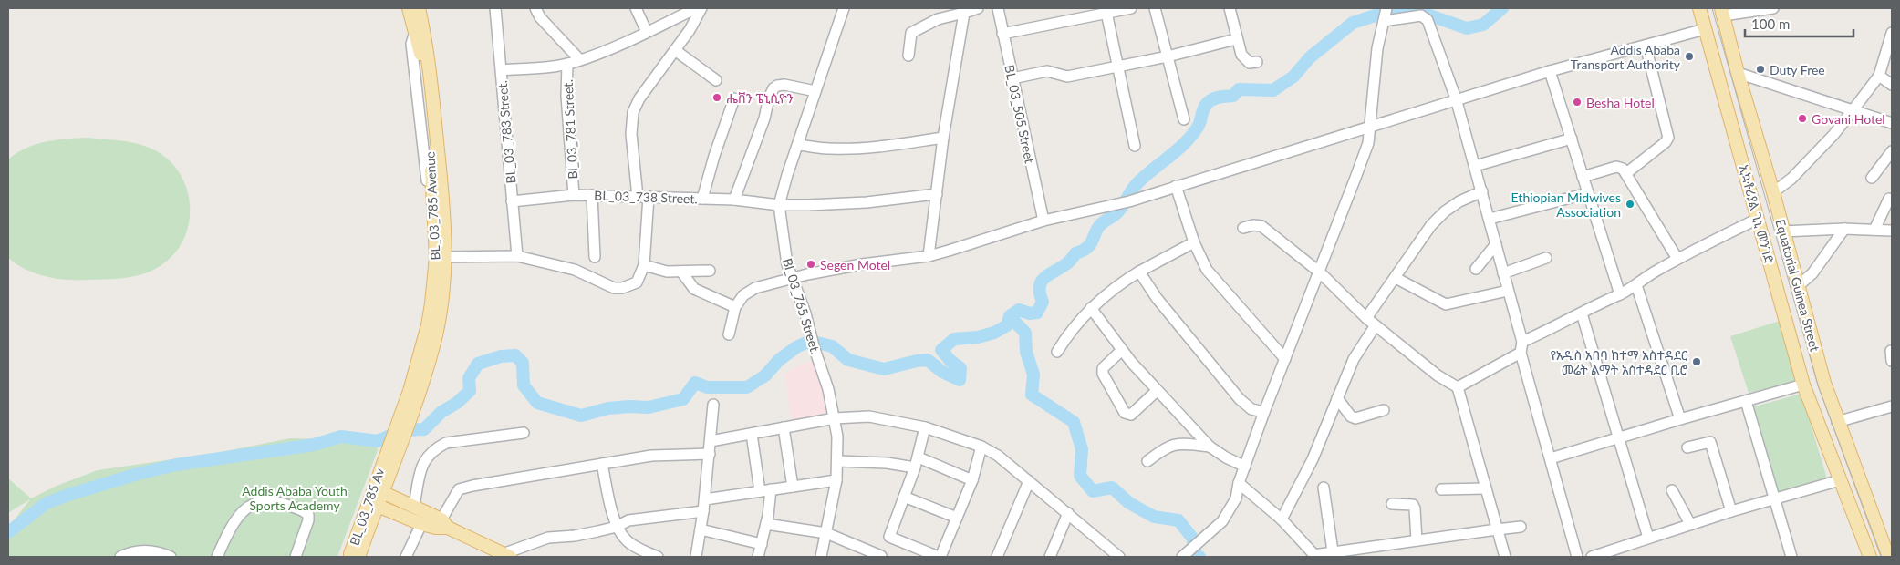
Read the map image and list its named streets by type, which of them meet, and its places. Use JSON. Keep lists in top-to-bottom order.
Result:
{
  "streets": {
    "main road": [
      "BL_03_785 Avenue",
      "ኢኳቶሪያል ጊኒ መንገድ",
      "Equatorial Guinea Street",
      "BL_03_785 Av"
    ],
    "street": [
      "BL_03_505 Street",
      "Bl_03_781 Street.",
      "BL_03_783 Street.",
      "BL_03_738 Street.",
      "Bl_03_765 Street."
    ]
  },
  "crossings": [
    ["Bl_03_781 Street.", "BL_03_738 Street."],
    ["BL_03_783 Street.", "BL_03_738 Street."],
    ["BL_03_738 Street.", "Bl_03_765 Street."],
    ["BL_03_785 Avenue", "BL_03_785 Av"]
  ],
  "parks": ["Addis Ababa Youth Sports Academy"],
  "places": [
    "Addis Ababa Transport Authority",
    "Duty Free",
    "ሔቨን ፔኒሲዮን",
    "Besha Hotel",
    "Govani Hotel",
    "Ethiopian Midwives Association",
    "Segen Motel",
    "የአዲስ አበባ ከተማ አስተዳደር መሬት ልማት አስተዳደር ቢሮ"
  ],
  "scale_bar": "100 m"
}
